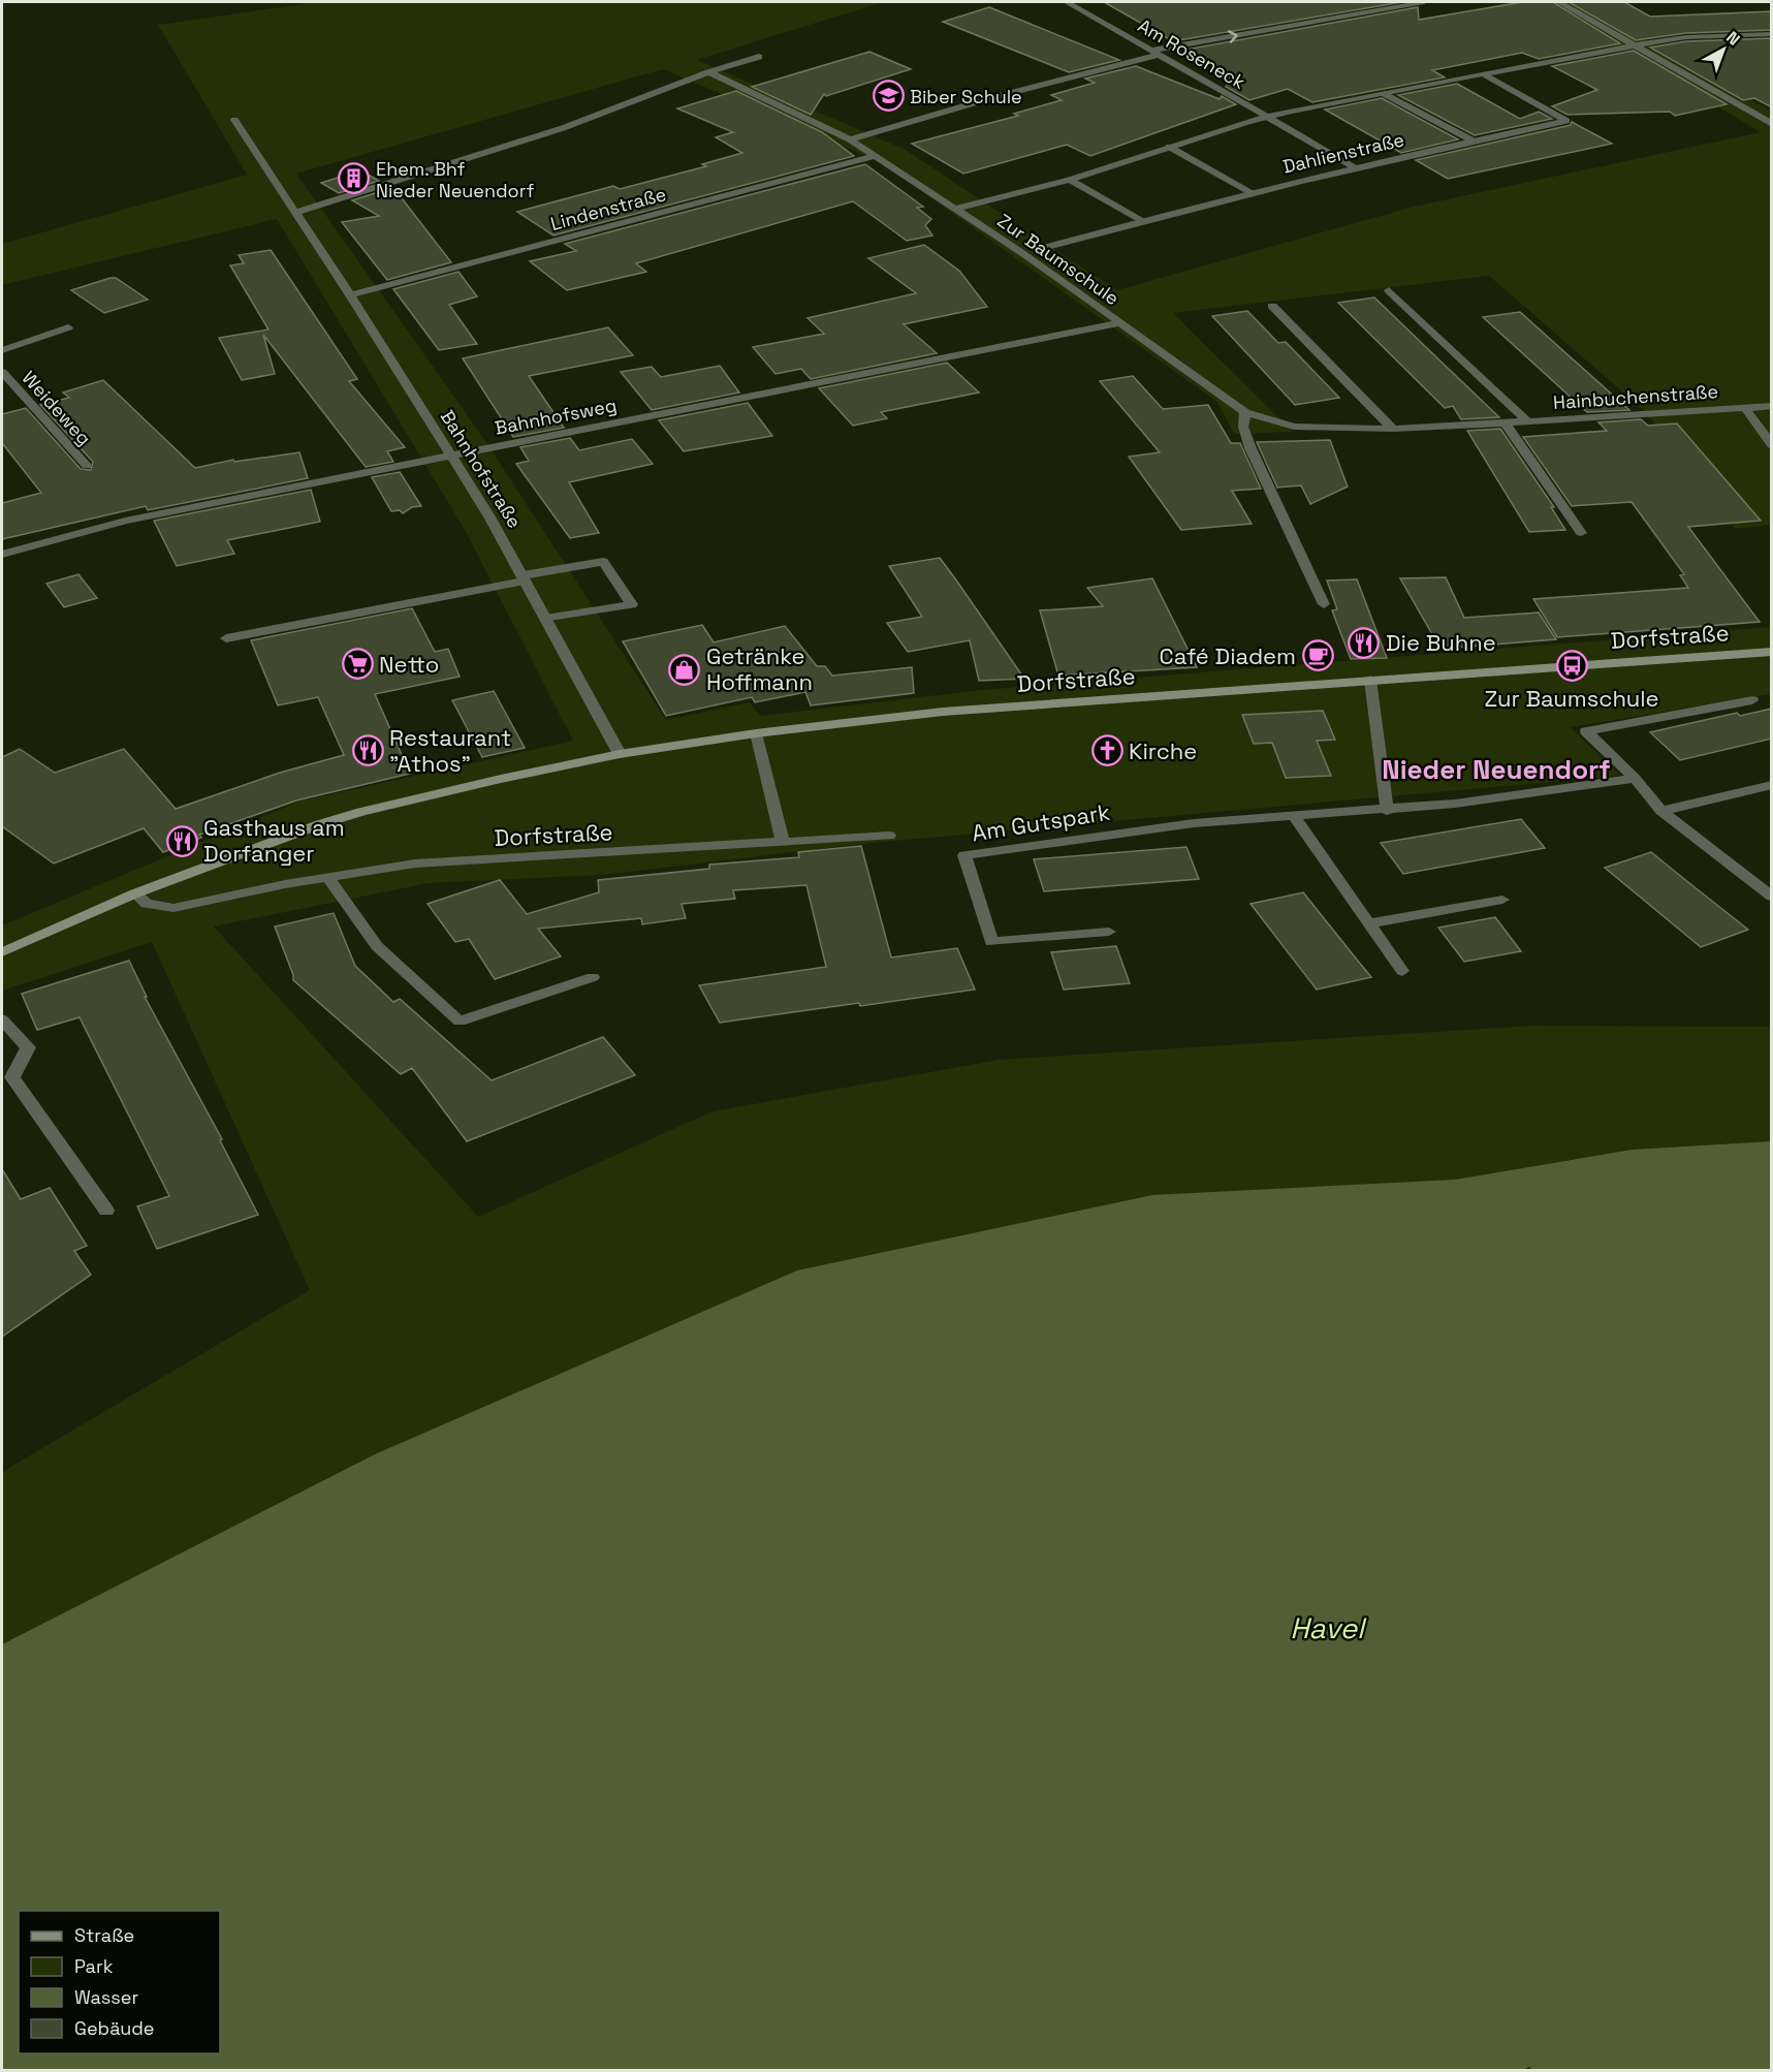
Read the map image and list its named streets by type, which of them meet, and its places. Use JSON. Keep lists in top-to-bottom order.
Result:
{
  "streets": {
    "main road": ["Dorfstraße"],
    "street": [
      "Am Roseneck",
      "Dahlienstraße",
      "Lindenstraße",
      "Zur Baumschule",
      "Hainbuchenstraße",
      "Weideweg",
      "Bahnhofsweg",
      "Bahnhofstraße",
      "Am Gutspark"
    ]
  },
  "crossings": [
    ["Am Roseneck", "Dahlienstraße"],
    ["Lindenstraße", "Zur Baumschule"],
    ["Lindenstraße", "Bahnhofstraße"],
    ["Zur Baumschule", "Hainbuchenstraße"],
    ["Zur Baumschule", "Bahnhofsweg"],
    ["Bahnhofsweg", "Bahnhofstraße"],
    ["Bahnhofstraße", "Dorfstraße"]
  ],
  "districts": ["Nieder Neuendorf"],
  "water": ["Havel"],
  "places": {
    "school or university": ["Biber Schule"],
    "building": ["Ehem. Bhf Nieder Neuendorf"],
    "restaurant": ["Die Buhne", "Restaurant \"Athos\"", "Gasthaus am Dorfanger"],
    "cafe": ["Café Diadem"],
    "supermarket": ["Netto"],
    "bus stop": ["Zur Baumschule"],
    "shop": ["Getränke Hoffmann"],
    "church": ["Kirche"]
  },
  "legend": [
    "Straße",
    "Park",
    "Wasser",
    "Gebäude"
  ],
  "north": "top right"
}
